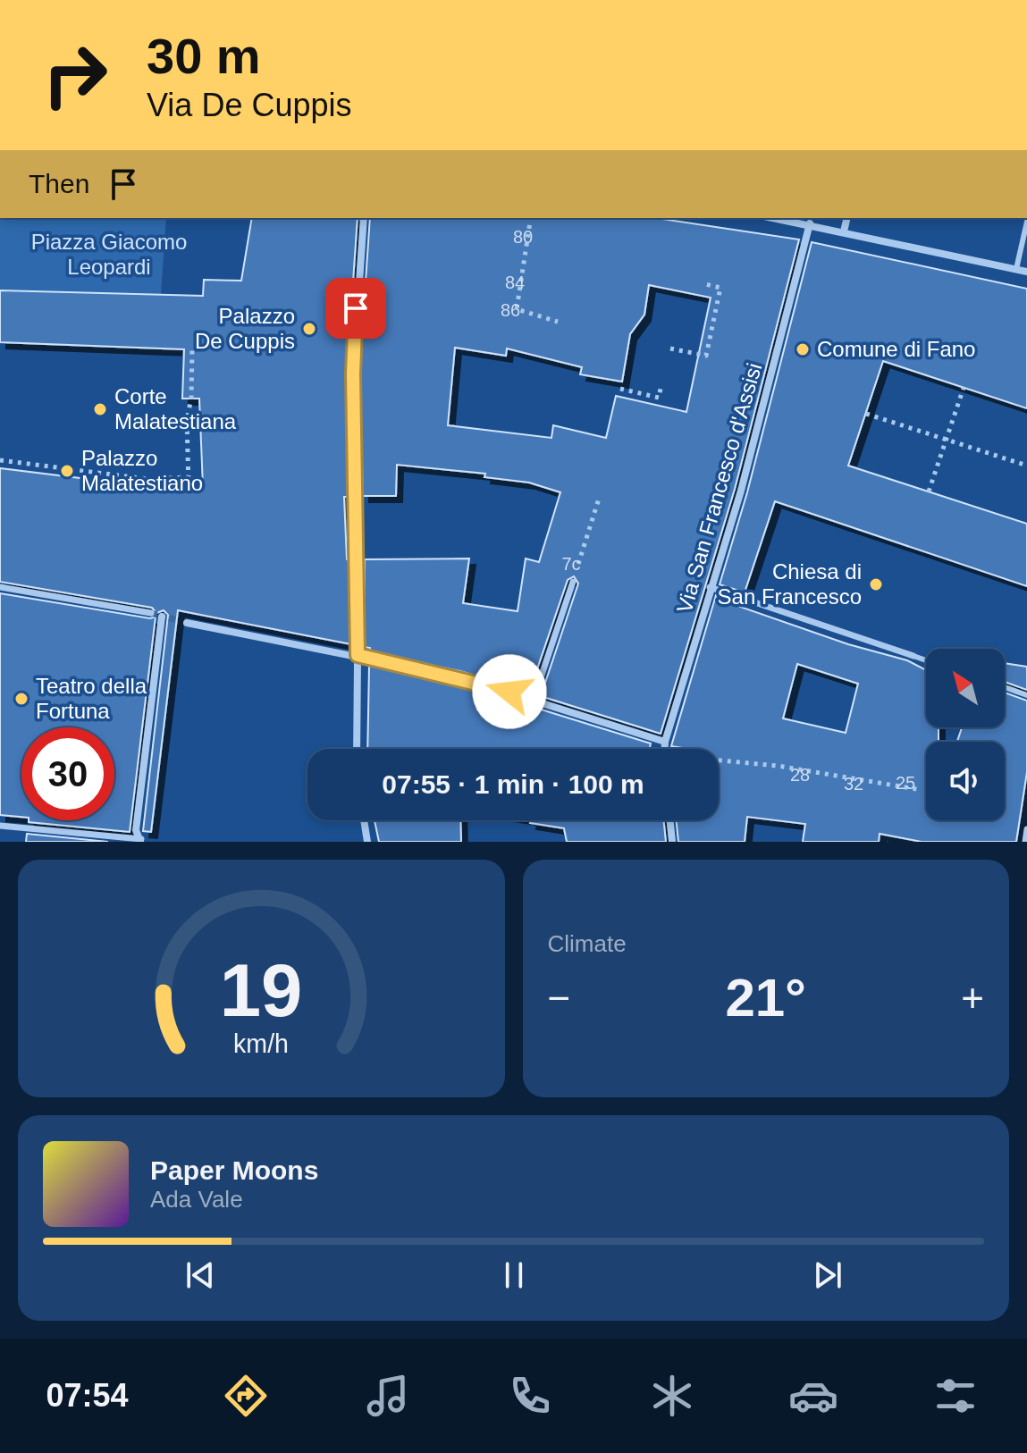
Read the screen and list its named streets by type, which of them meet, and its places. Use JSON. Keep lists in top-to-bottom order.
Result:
{
  "streets": {
    "street": ["Via San Francesco d'Assisi"]
  },
  "parks": ["Piazza Giacomo Leopardi"],
  "places": [
    "Palazzo De Cuppis",
    "Comune di Fano",
    "Corte Malatestiana",
    "Palazzo Malatestiano",
    "Chiesa di San Francesco",
    "Teatro della Fortuna"
  ],
  "house_numbers": [
    "80",
    "84",
    "86",
    "7c",
    "28",
    "25",
    "32"
  ],
  "north": "top left",
  "page": {
    "turn": ["30 m", "Via De Cuppis"],
    "then": "Then",
    "limit": "30",
    "trip": "07:55 · 1 min · 100 m",
    "tile": "Climate",
    "heat": ["−", "21°", "+"],
    "song": ["Paper Moons", "Ada Vale"],
    "tabs": "07:54",
    "gauge": ["19", "km/h"]
  }
}
